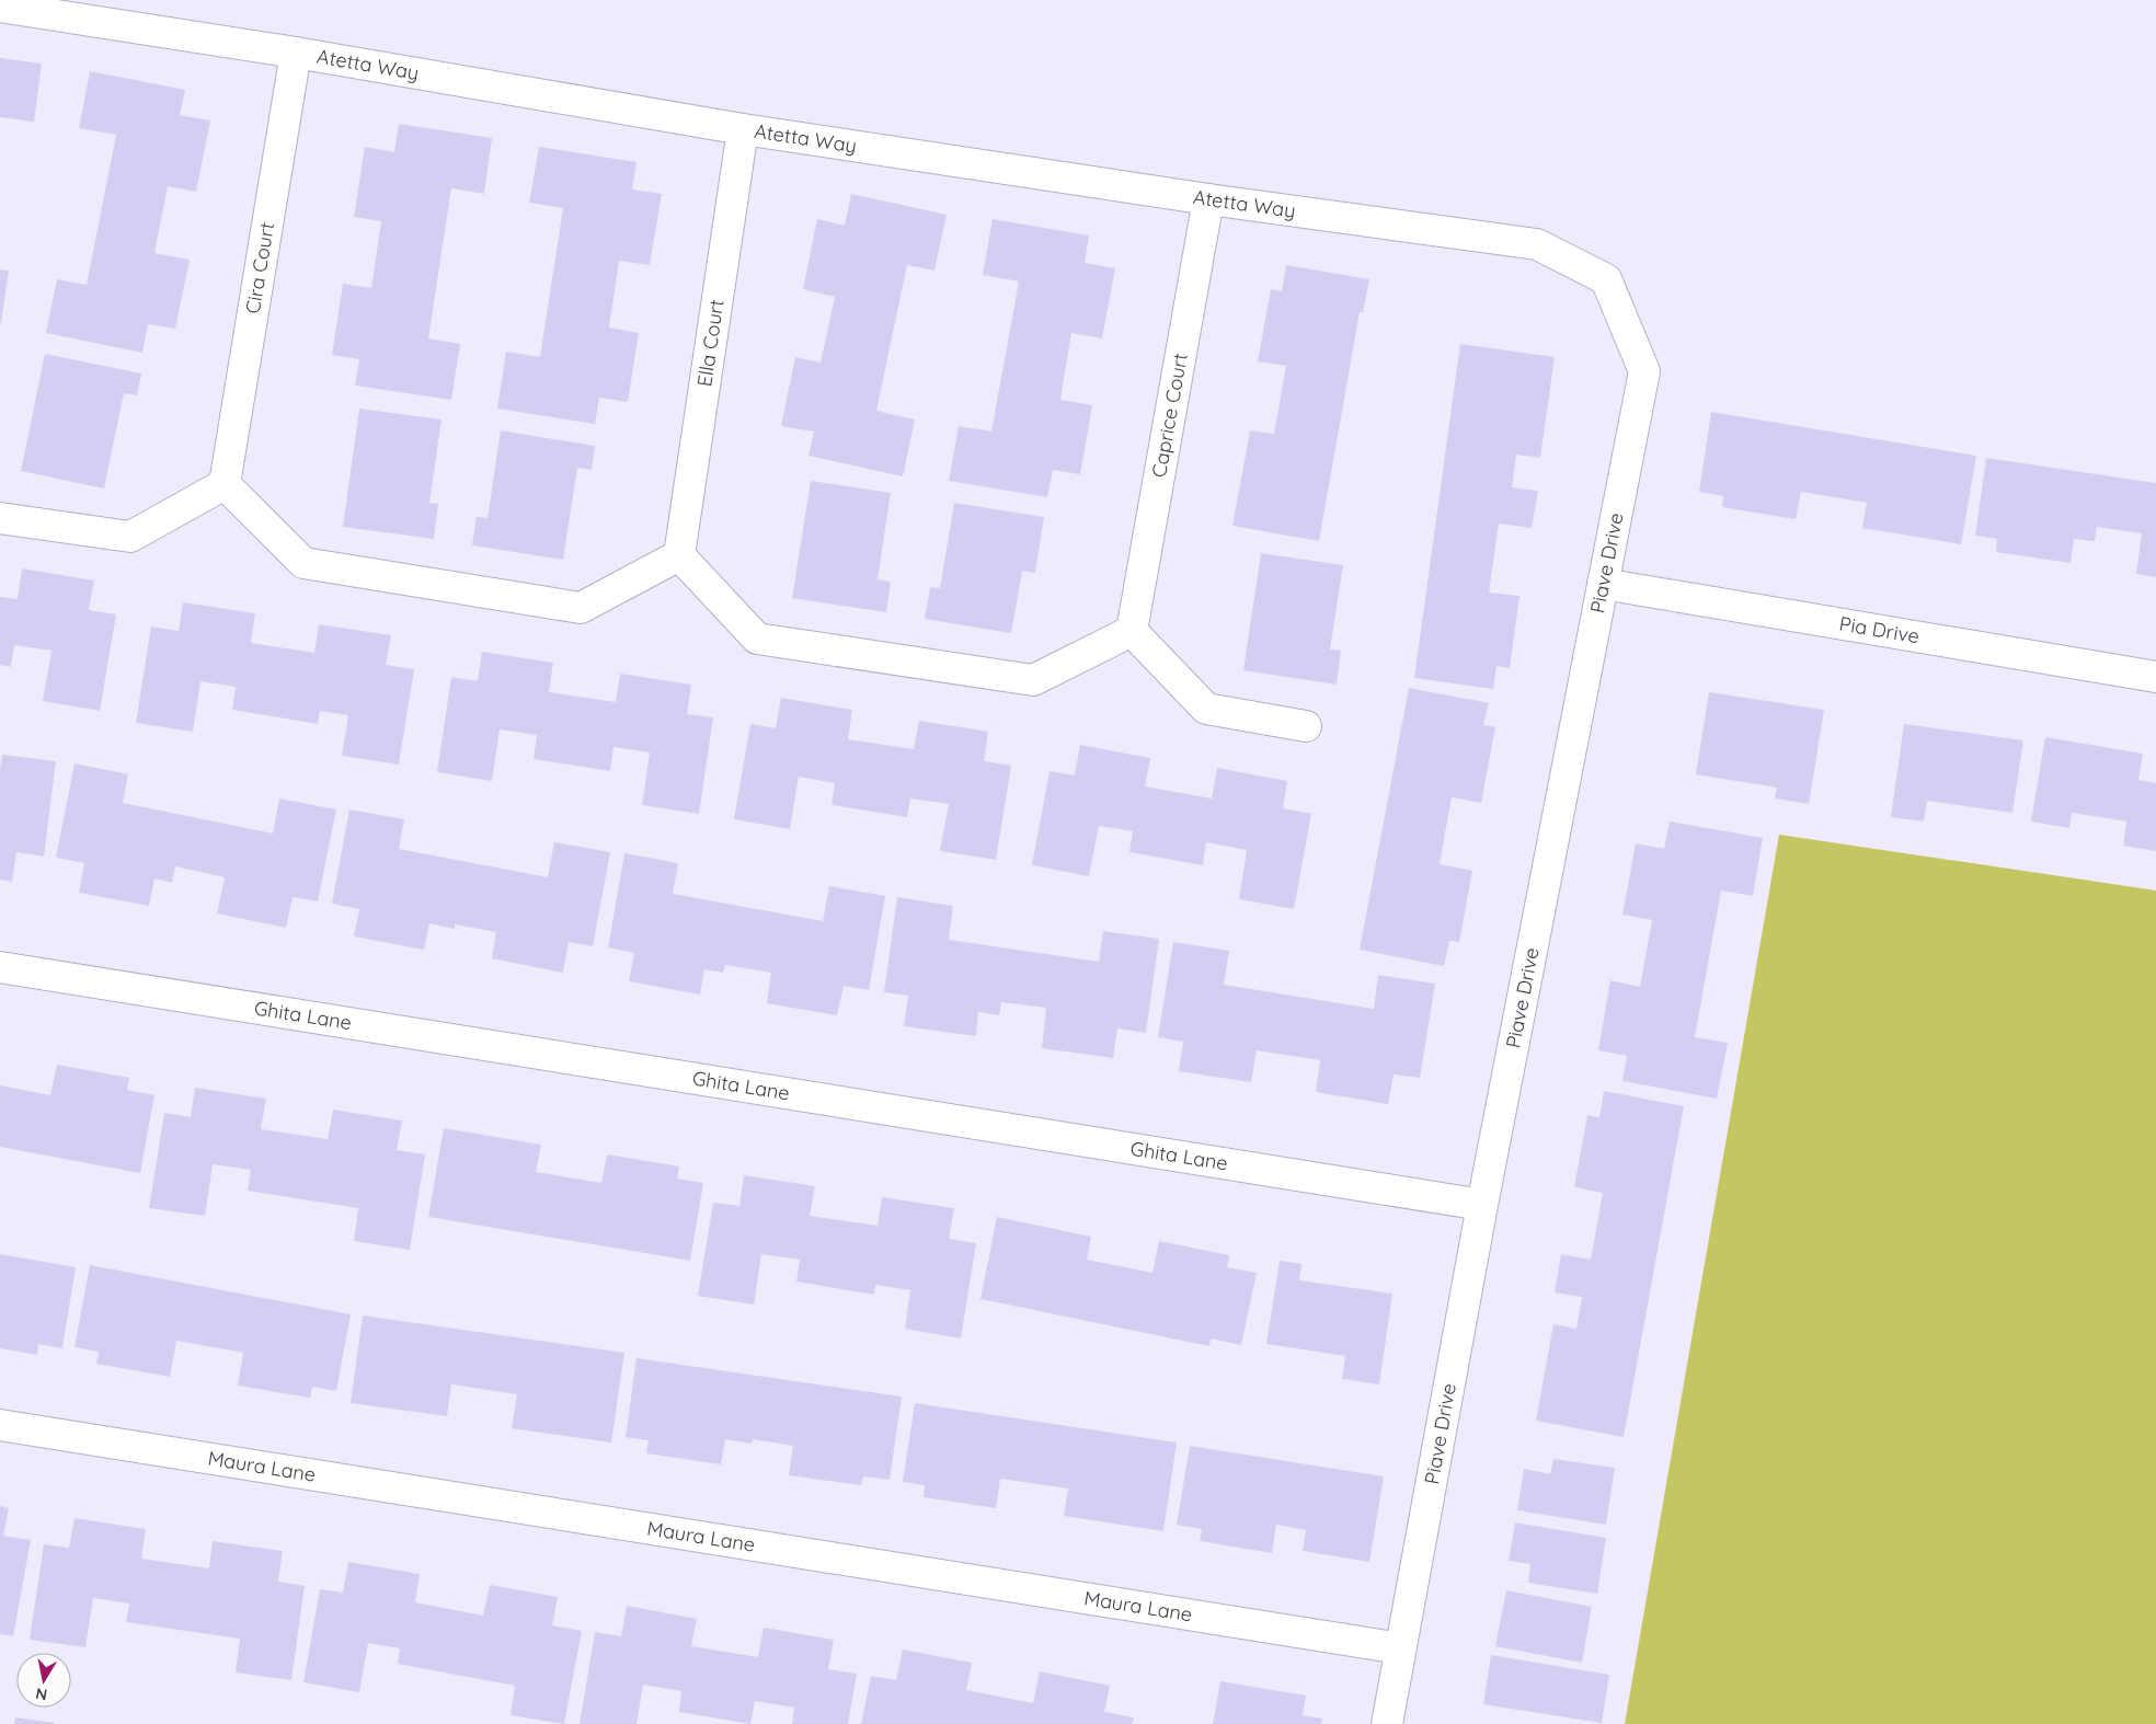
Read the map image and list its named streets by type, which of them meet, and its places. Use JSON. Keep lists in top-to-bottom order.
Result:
{
  "streets": {
    "street": [
      "Atetta Way",
      "Cira Court",
      "Ella Court",
      "Caprice Court",
      "Piave Drive",
      "Pia Drive",
      "Ghita Lane",
      "Maura Lane"
    ]
  },
  "crossings": [
    ["Atetta Way", "Cira Court"],
    ["Atetta Way", "Ella Court"],
    ["Atetta Way", "Caprice Court"],
    ["Atetta Way", "Piave Drive"],
    ["Piave Drive", "Pia Drive"],
    ["Piave Drive", "Ghita Lane"],
    ["Piave Drive", "Maura Lane"]
  ],
  "north": "bottom"
}
